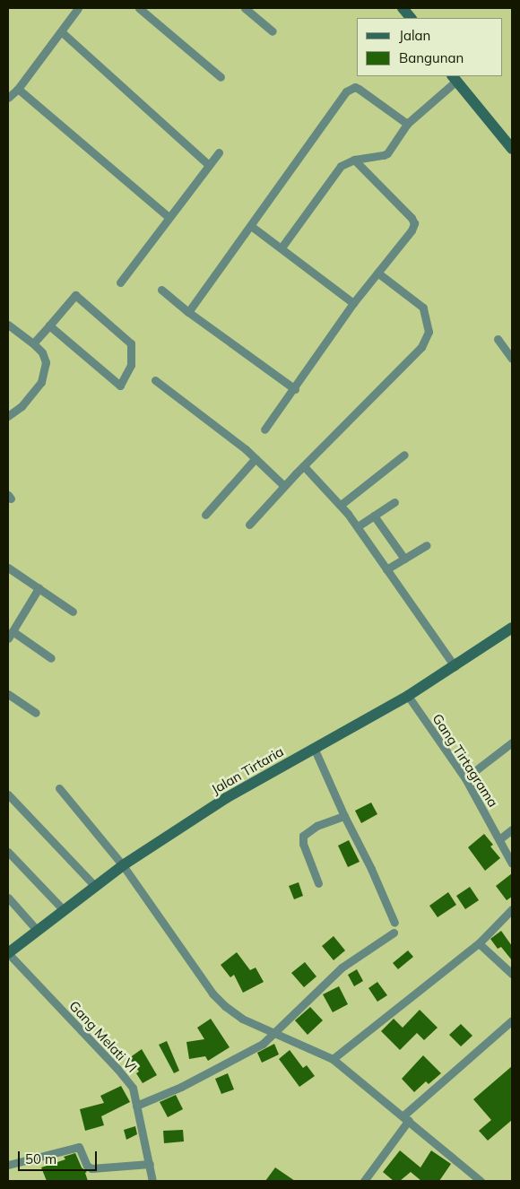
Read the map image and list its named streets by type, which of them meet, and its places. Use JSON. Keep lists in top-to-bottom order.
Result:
{
  "streets": {
    "street": ["Gang Tirtagrama", "Jalan Tirtaria", "Gang Melati VI"]
  },
  "crossings": [
    ["Gang Tirtagrama", "Jalan Tirtaria"],
    ["Jalan Tirtaria", "Gang Melati VI"]
  ],
  "legend": ["Jalan", "Bangunan"],
  "scale_bar": "50 m"
}
